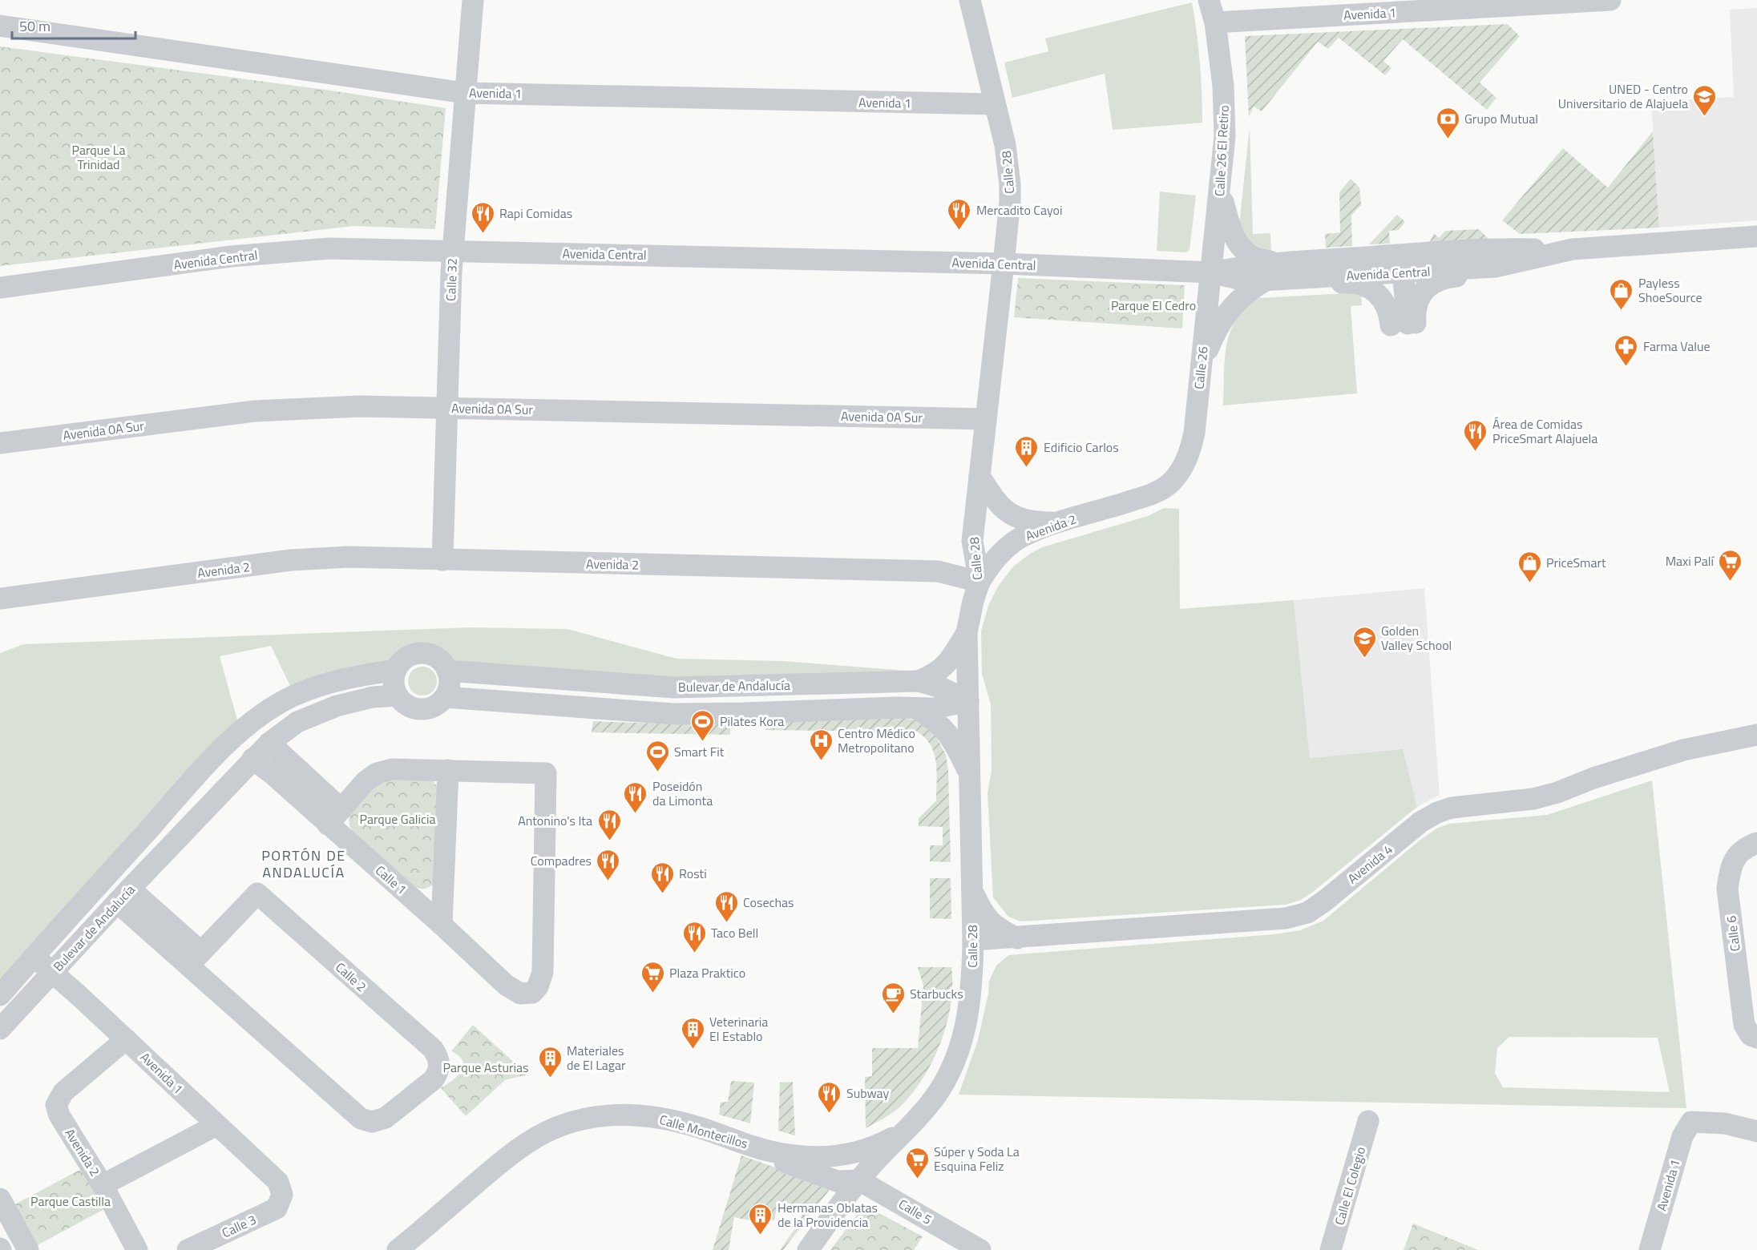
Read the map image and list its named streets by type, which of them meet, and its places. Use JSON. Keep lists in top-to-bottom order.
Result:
{
  "streets": {
    "street": [
      "Avenida 1",
      "Calle 26 El Retiro",
      "Calle 28",
      "Avenida Central",
      "Calle 32",
      "Calle 26",
      "Avenida 0A Sur",
      "Avenida 2",
      "Bulevar de Andalucía",
      "Avenida 4",
      "Calle 1",
      "Calle 6",
      "Calle 2",
      "Calle Montecillos",
      "Calle El Colegio",
      "Calle 5",
      "Calle 3"
    ]
  },
  "crossings": [
    ["Avenida 1", "Calle 26 El Retiro"],
    ["Avenida 1", "Calle 28"],
    ["Avenida 1", "Calle 32"],
    ["Avenida 1", "Avenida 2"],
    ["Avenida 1", "Bulevar de Andalucía"],
    ["Avenida 1", "Calle 3"],
    ["Calle 26 El Retiro", "Avenida Central"],
    ["Calle 26 El Retiro", "Calle 26"],
    ["Calle 28", "Avenida Central"],
    ["Calle 28", "Avenida 0A Sur"],
    ["Calle 28", "Avenida 2"],
    ["Calle 28", "Bulevar de Andalucía"],
    ["Calle 28", "Avenida 4"],
    ["Calle 28", "Calle Montecillos"],
    ["Calle 28", "Calle 5"],
    ["Avenida Central", "Calle 32"],
    ["Avenida Central", "Calle 26"],
    ["Calle 32", "Avenida 0A Sur"],
    ["Calle 32", "Avenida 2"],
    ["Calle 26", "Avenida 2"],
    ["Bulevar de Andalucía", "Calle 1"],
    ["Calle Montecillos", "Calle 5"]
  ],
  "districts": ["PORTÓN DE ANDALUCÍA"],
  "parks": [
    "Parque La Trinidad",
    "Parque El Cedro",
    "Parque Galicia",
    "Parque Asturias",
    "Parque Castilla"
  ],
  "places": {
    "school or university": ["UNED - Centro Universitario de Alajuela", "Golden Valley School"],
    "bank": ["Grupo Mutual"],
    "restaurant": [
      "Mercadito Cayoi",
      "Rapi Comidas",
      "Área de Comidas PriceSmart Alajuela",
      "Poseidón da Limonta",
      "Antonino's Ita",
      "Compadres",
      "Rosti",
      "Cosechas",
      "Taco Bell",
      "Subway"
    ],
    "shop": ["Payless ShoeSource", "PriceSmart"],
    "pharmacy": ["Farma Value"],
    "building": [
      "Edificio Carlos",
      "Veterinaria El Establo",
      "Materiales de El Lagar",
      "Hermanas Oblatas de la Providencia"
    ],
    "supermarket": ["Maxi Palí", "Plaza Praktico", "Súper y Soda La Esquina Feliz"],
    "sports": ["Pilates Kora", "Smart Fit"],
    "hospital": ["Centro Médico Metropolitano"],
    "cafe": ["Starbucks"]
  },
  "scale_bar": "50 m"
}
